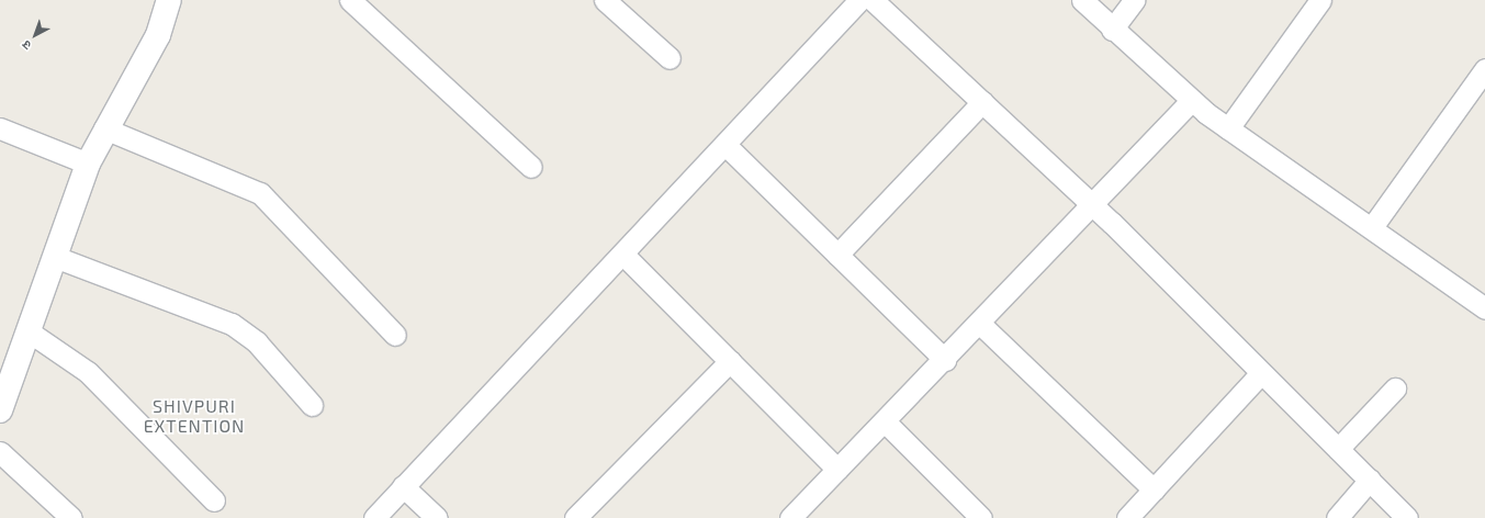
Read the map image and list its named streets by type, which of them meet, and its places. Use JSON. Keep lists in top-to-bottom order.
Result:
{
  "districts": ["SHIVPURI EXTENTION"],
  "north": "bottom left"
}
